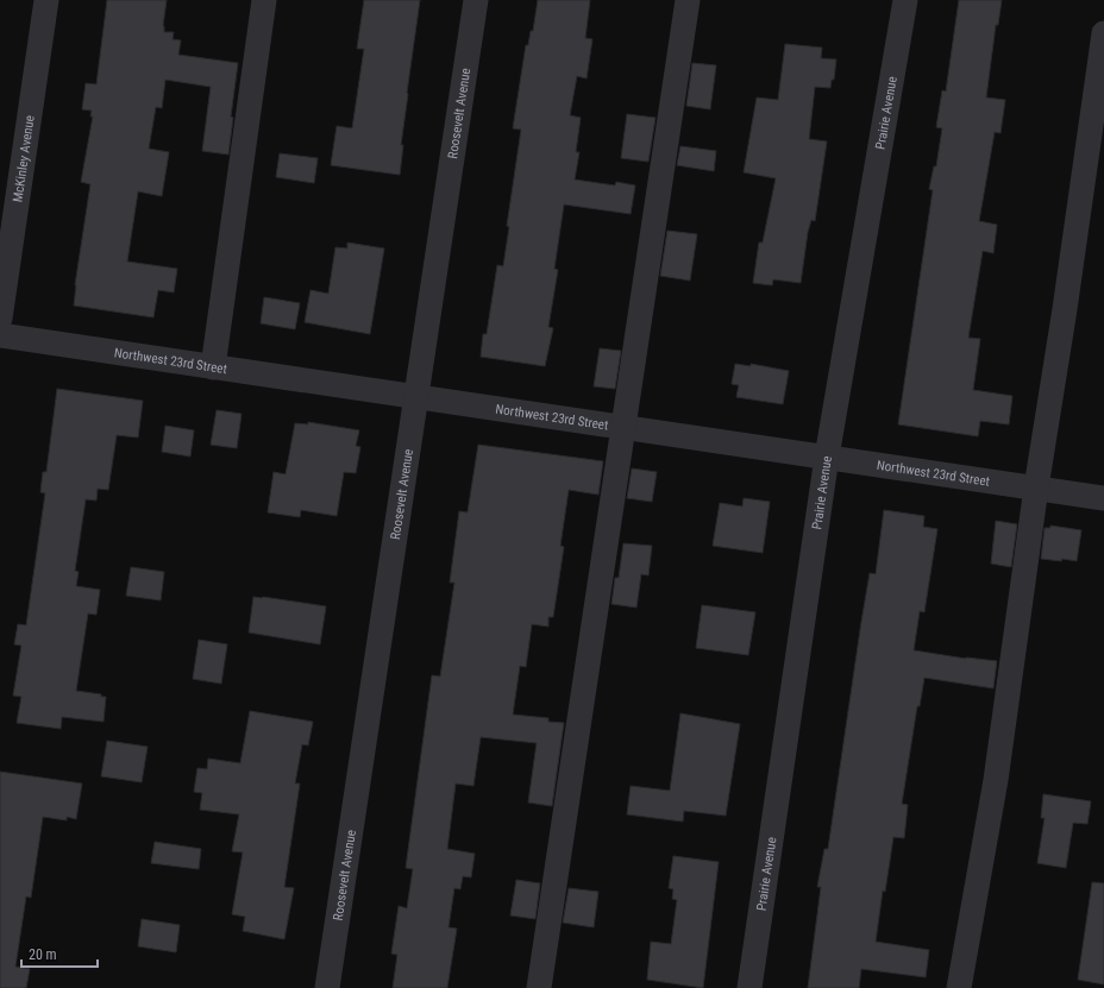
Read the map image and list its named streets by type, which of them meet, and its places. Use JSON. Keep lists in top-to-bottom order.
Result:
{
  "streets": {
    "street": [
      "Roosevelt Avenue",
      "Prairie Avenue",
      "McKinley Avenue",
      "Northwest 23rd Street"
    ]
  },
  "crossings": [
    ["Roosevelt Avenue", "Northwest 23rd Street"],
    ["Prairie Avenue", "Northwest 23rd Street"]
  ],
  "scale_bar": "20 m"
}
